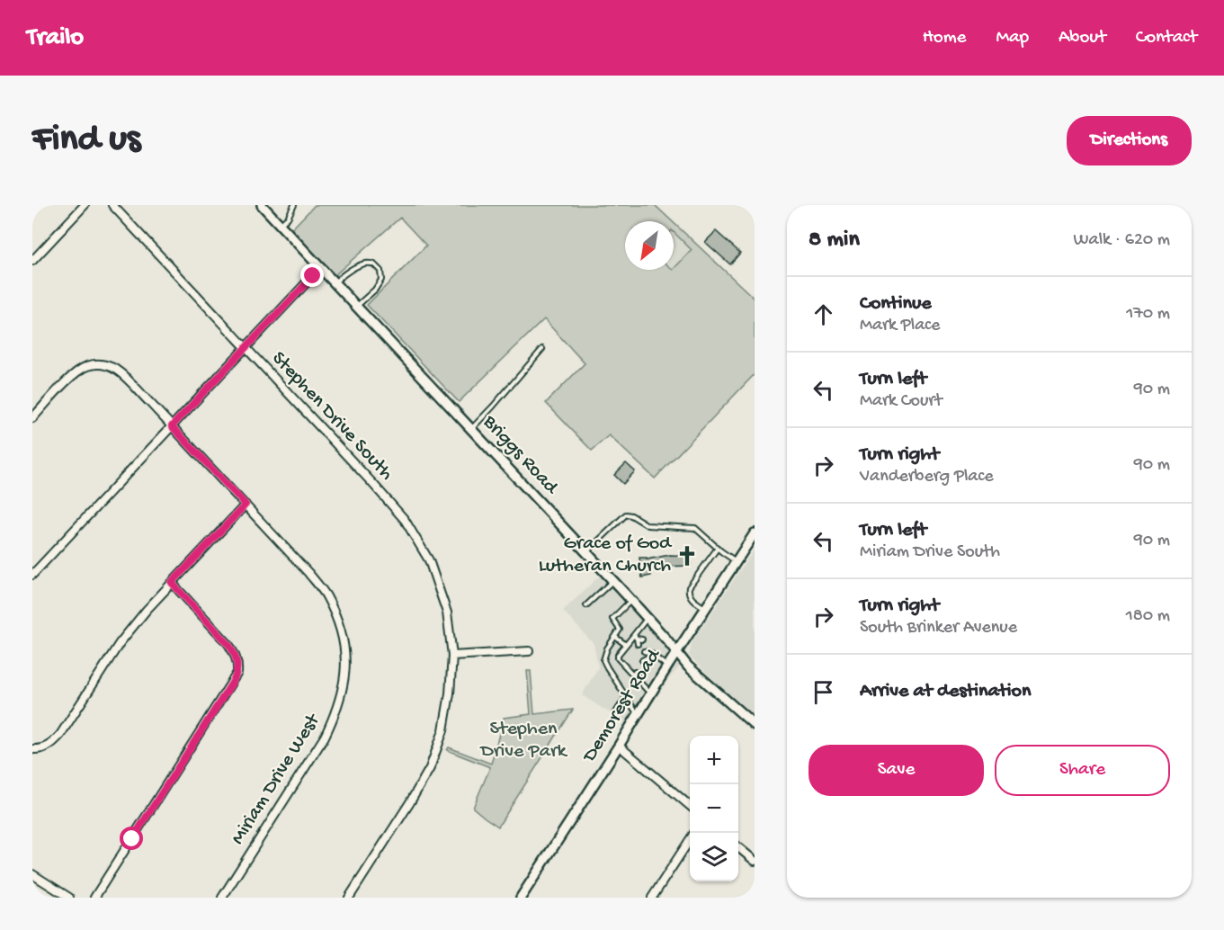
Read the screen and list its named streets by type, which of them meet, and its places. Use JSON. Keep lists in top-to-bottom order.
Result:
{
  "streets": {
    "street": [
      "Stephen Drive South",
      "Briggs Road",
      "Demorest Road",
      "Miriam Drive West"
    ]
  },
  "crossings": [
    ["Briggs Road", "Demorest Road"]
  ],
  "parks": ["Stephen Drive Park"],
  "places": {
    "church": ["Grace of God Lutheran Church"]
  },
  "north": "bottom left",
  "page": {
    "header": "Trailo",
    "nav": [
      "Home",
      "Map",
      "About",
      "Contact"
    ],
    "buttons": [
      "Directions",
      ["Save", "Share"]
    ],
    "title": "Find us",
    "heading": ["8 min", "Walk · 620 m"],
    "list": [
      ["Continue", "Mark Place", "170 m"],
      ["Turn left", "Mark Court", "90 m"],
      ["Turn right", "Vanderberg Place", "90 m"],
      ["Turn left", "Miriam Drive South", "90 m"],
      ["Turn right", "South Brinker Avenue", "180 m"],
      "Arrive at destination"
    ],
    "map_buttons": ["+", "−"]
  }
}
